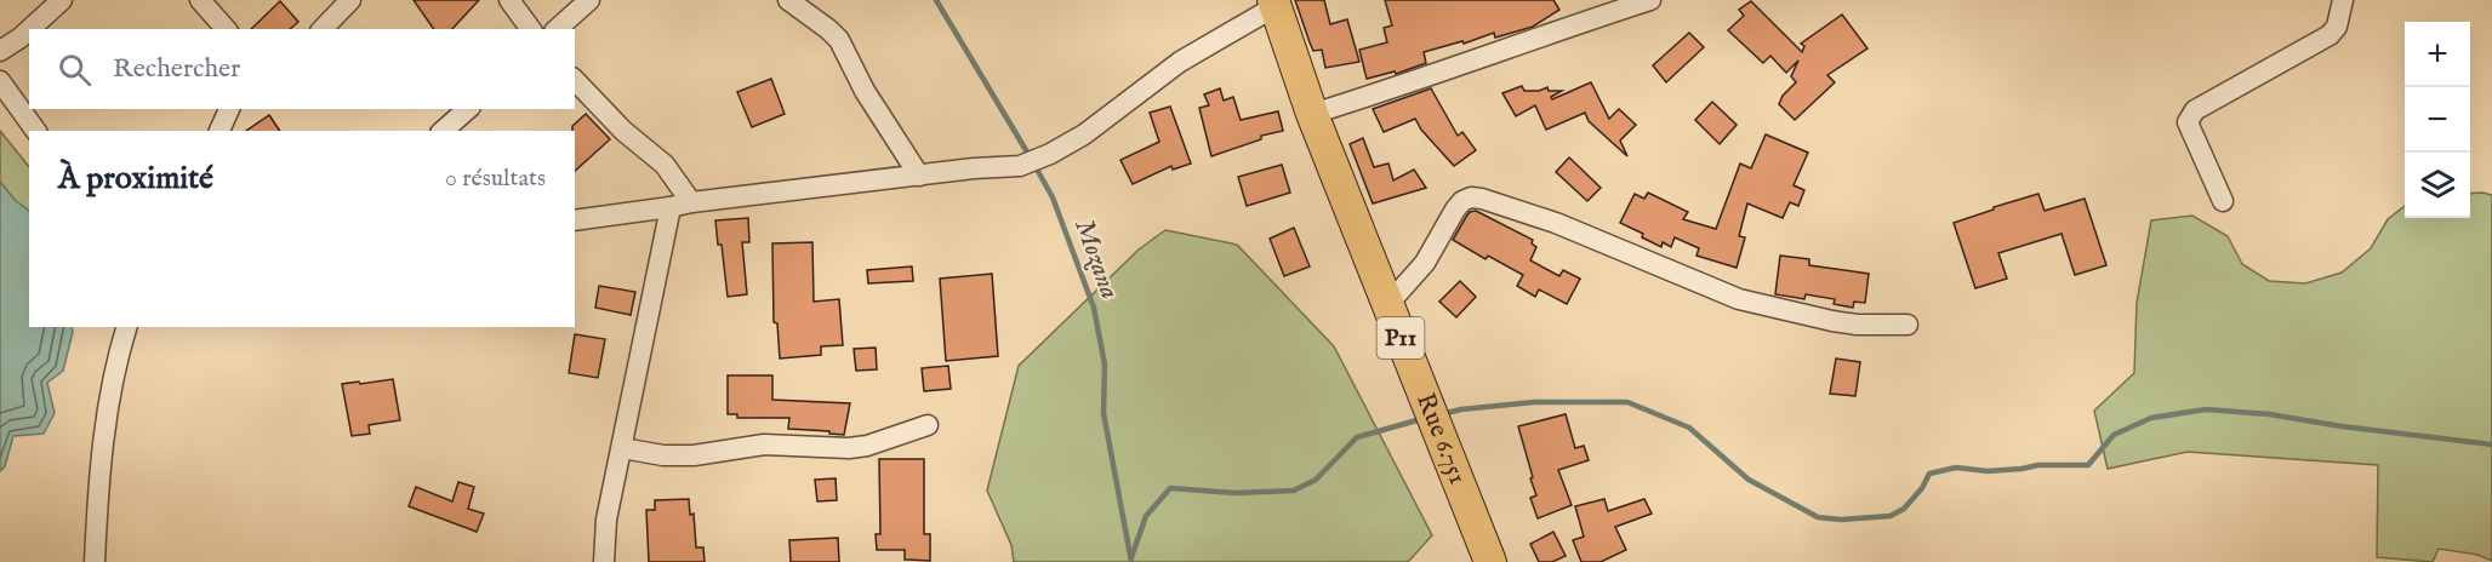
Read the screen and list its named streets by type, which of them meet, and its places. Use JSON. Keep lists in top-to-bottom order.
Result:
{
  "streets": {
    "main road": ["P11", "Rue 6.751"]
  },
  "crossings": [
    ["P11", "Rue 6.751"]
  ],
  "water": ["Mozana"],
  "page": {
    "map_buttons": ["+", "−"],
    "search": "Rechercher",
    "heading": ["À proximité", "0 résultats"]
  }
}
